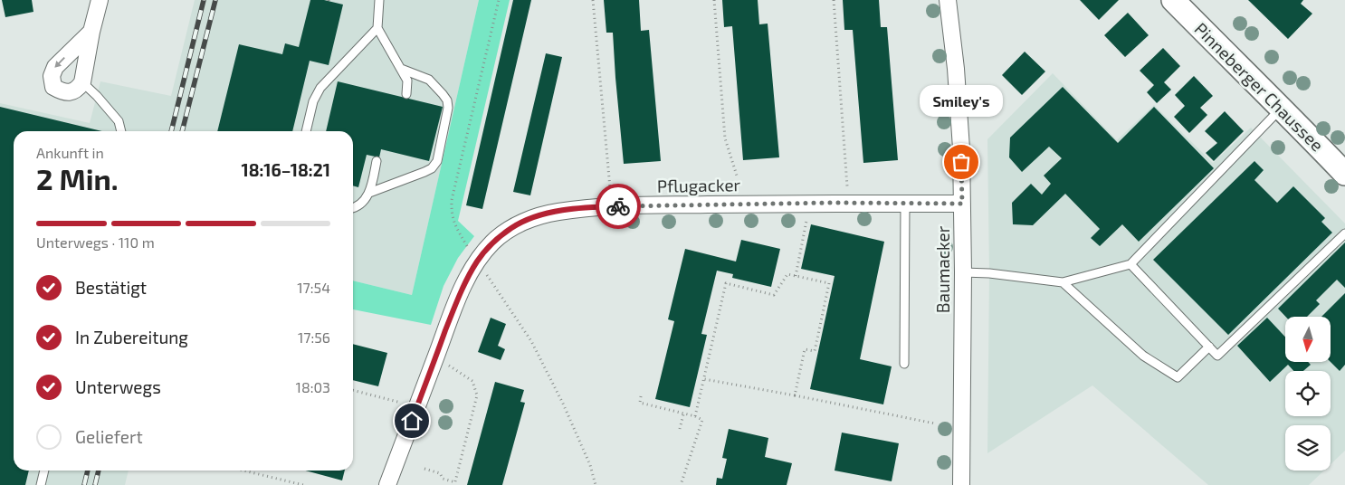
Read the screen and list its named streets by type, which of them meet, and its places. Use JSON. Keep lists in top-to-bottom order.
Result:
{
  "streets": {
    "main road": ["Pinneberger Chaussee"],
    "street": ["Pflugacker", "Baumacker"]
  },
  "crossings": [
    ["Pflugacker", "Baumacker"]
  ],
  "places": ["Smiley's"],
  "north": "bottom",
  "page": {
    "bubble": "Smiley's",
    "heading": ["2 Min.", "Ankunft in", "18:16–18:21"],
    "bar": "Unterwegs · 110 m",
    "list": [
      ["Bestätigt", "17:54"],
      ["In Zubereitung", "17:56"],
      ["Unterwegs", "18:03"],
      "Geliefert"
    ]
  }
}
